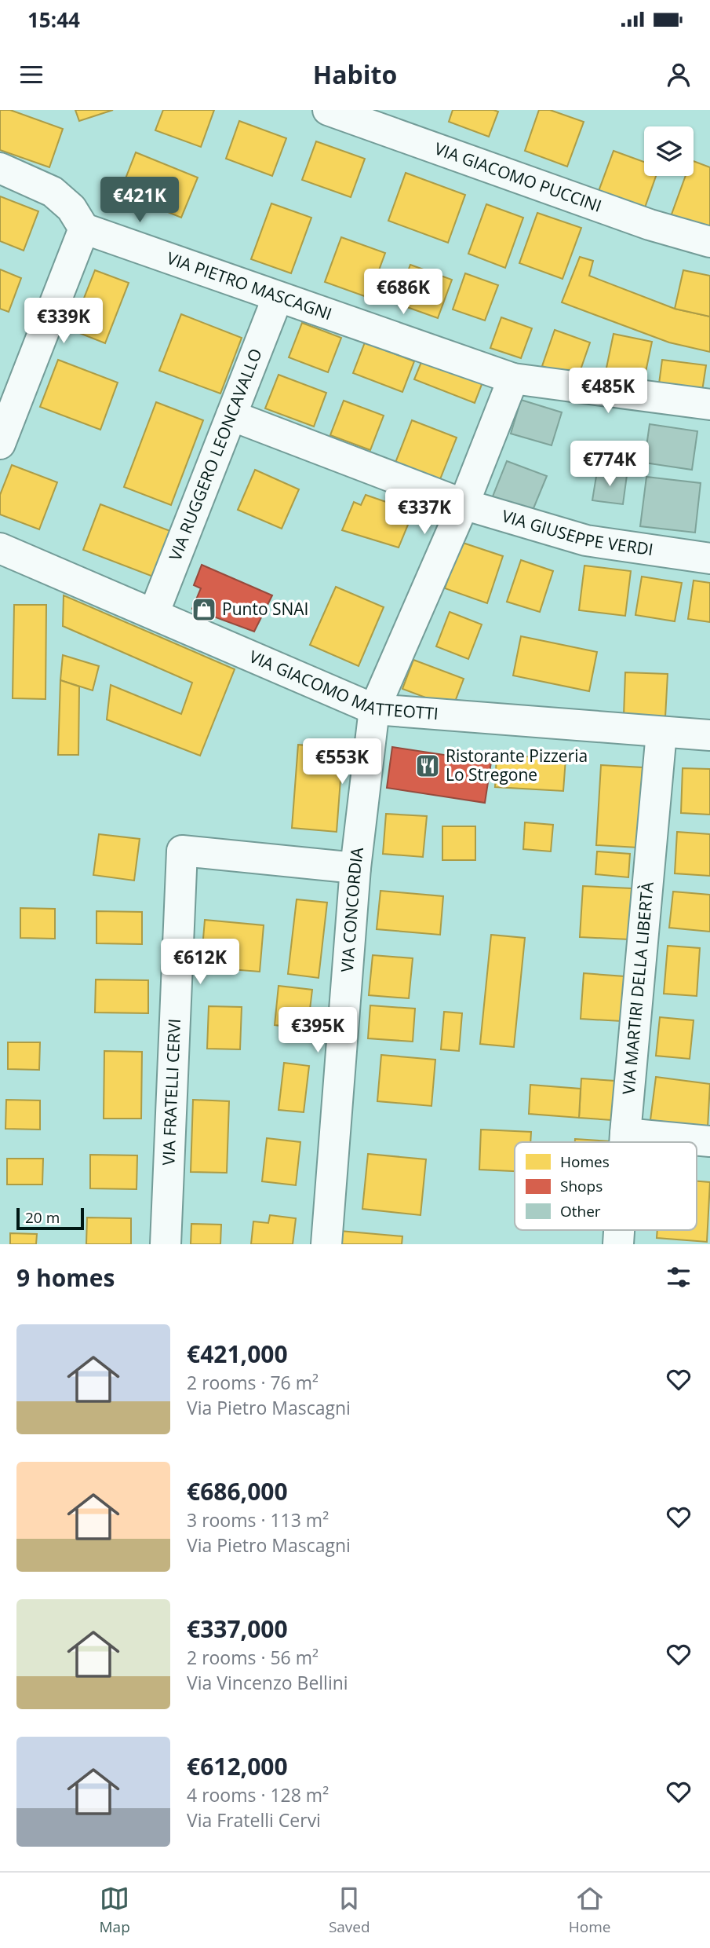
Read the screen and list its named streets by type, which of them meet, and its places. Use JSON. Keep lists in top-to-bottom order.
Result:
{
  "streets": {
    "street": [
      "VIA GIACOMO PUCCINI",
      "VIA PIETRO MASCAGNI",
      "VIA RUGGERO LEONCAVALLO",
      "VIA GIUSEPPE VERDI",
      "VIA GIACOMO MATTEOTTI",
      "VIA CONCORDIA",
      "VIA MARTIRI DELLA LIBERTÀ",
      "VIA FRATELLI CERVI"
    ]
  },
  "crossings": [
    ["VIA PIETRO MASCAGNI", "VIA RUGGERO LEONCAVALLO"],
    ["VIA PIETRO MASCAGNI", "VIA CONCORDIA"],
    ["VIA RUGGERO LEONCAVALLO", "VIA GIUSEPPE VERDI"],
    ["VIA RUGGERO LEONCAVALLO", "VIA GIACOMO MATTEOTTI"],
    ["VIA GIUSEPPE VERDI", "VIA CONCORDIA"],
    ["VIA GIACOMO MATTEOTTI", "VIA CONCORDIA"],
    ["VIA GIACOMO MATTEOTTI", "VIA MARTIRI DELLA LIBERTÀ"],
    ["VIA CONCORDIA", "VIA FRATELLI CERVI"]
  ],
  "places": {
    "shop": ["Punto SNAI"],
    "restaurant": ["Ristorante Pizzeria Lo Stregone"]
  },
  "legend": ["Homes", "Shops", "Other"],
  "scale_bar": "20 m",
  "page": {
    "status": "15:44",
    "header": "Habito",
    "price": [
      "€421K",
      "€686K",
      "€339K",
      "€485K",
      "€774K",
      "€337K",
      "€553K",
      "€612K",
      "€395K"
    ],
    "scale": "20 m",
    "heading": "9 homes",
    "list": [
      {
        "name": "€421,000",
        "note": "2 rooms · 76 m² · Via Pietro Mascagni"
      },
      {
        "name": "€686,000",
        "note": "3 rooms · 113 m² · Via Pietro Mascagni"
      },
      {
        "name": "€337,000",
        "note": "2 rooms · 56 m² · Via Vincenzo Bellini"
      },
      {
        "name": "€612,000",
        "note": "4 rooms · 128 m² · Via Fratelli Cervi"
      }
    ],
    "tabs": ["Map", "Saved", "Home"]
  }
}
